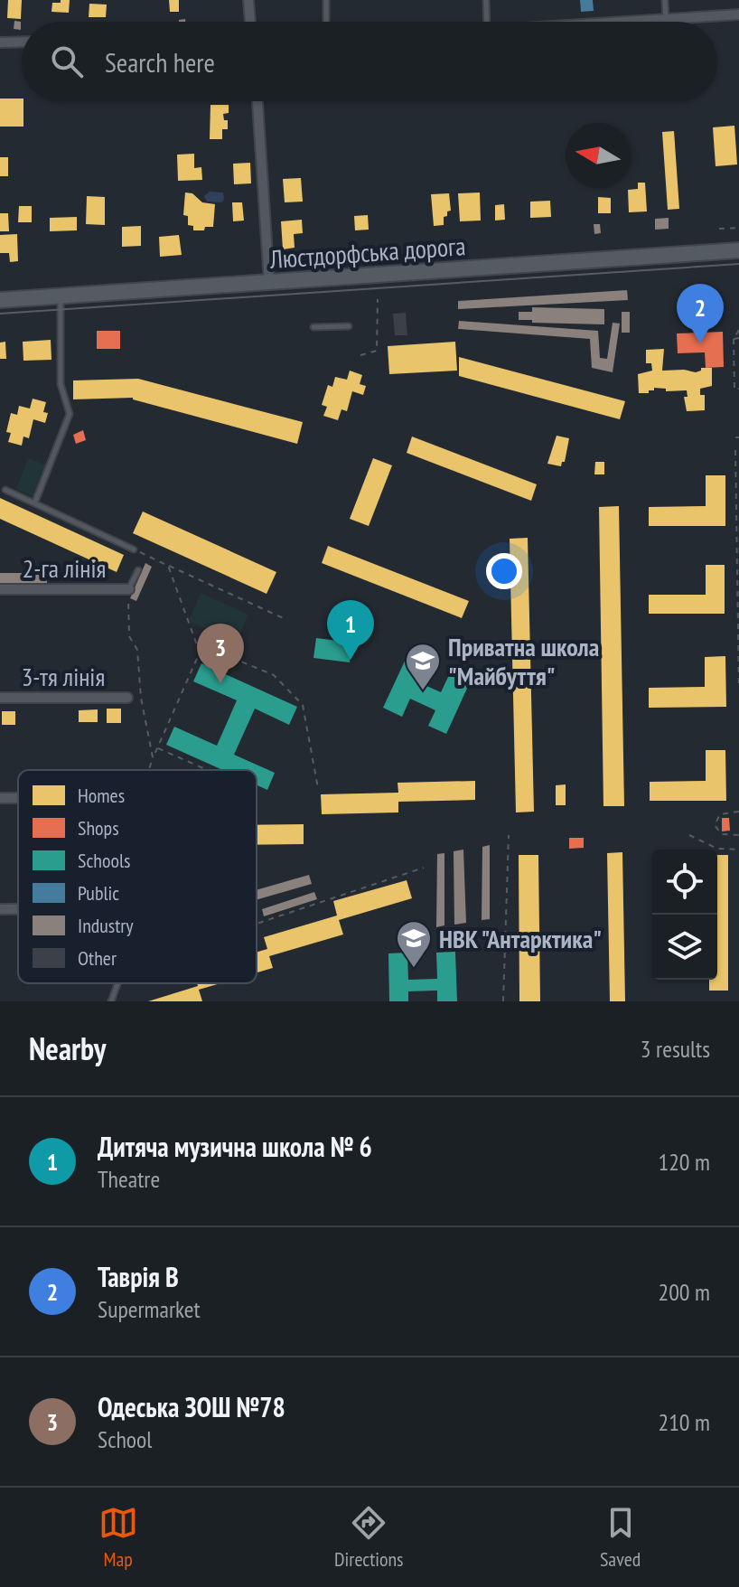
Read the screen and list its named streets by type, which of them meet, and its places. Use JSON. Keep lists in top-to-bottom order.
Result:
{
  "streets": {
    "main road": ["Люстдорфська дорога"],
    "street": ["2-га лінія", "3-тя лінія"]
  },
  "places": {
    "school or university": ["Приватна школа \"Майбуття\"", "НВК \"Антарктика\""]
  },
  "legend": [
    "Homes",
    "Shops",
    "Schools",
    "Public",
    "Industry",
    "Other"
  ],
  "north": "left",
  "page": {
    "search": "Search here",
    "pins": ["2", "1", "3"],
    "heading": ["Nearby", "3 results"],
    "list": [
      {
        "mark": "1",
        "name": "Дитяча музична школа № 6",
        "note": "Theatre",
        "value": "120 m"
      },
      {
        "mark": "2",
        "name": "Таврія В",
        "note": "Supermarket",
        "value": "200 m"
      },
      {
        "mark": "3",
        "name": "Одеська ЗОШ №78",
        "note": "School",
        "value": "210 m"
      }
    ],
    "nav": ["Map", "Directions", "Saved"]
  }
}
